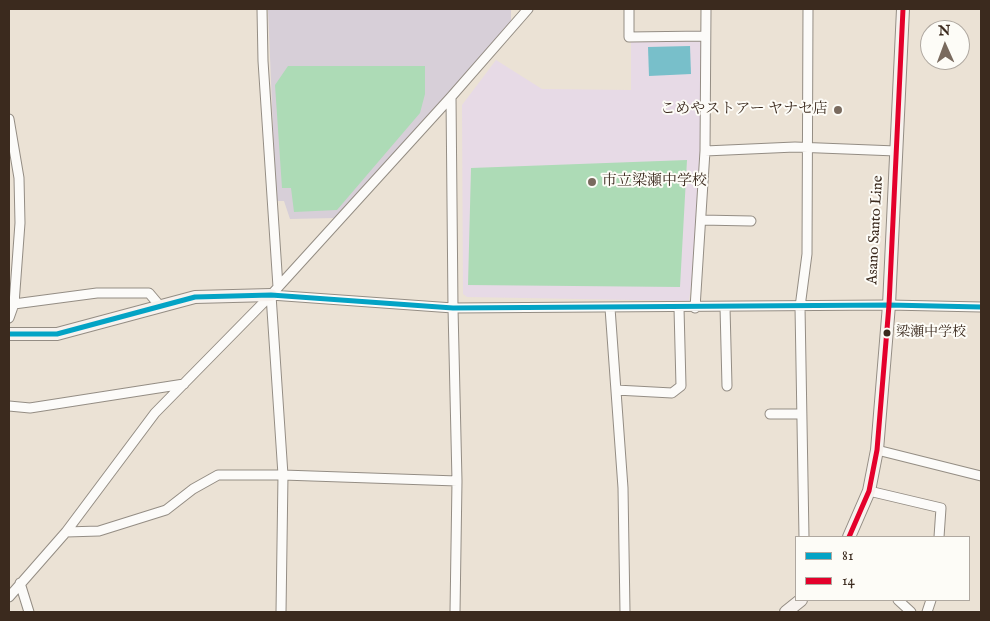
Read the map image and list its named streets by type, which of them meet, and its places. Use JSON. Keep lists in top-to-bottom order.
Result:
{
  "streets": {
    "main road": ["Asano Santo Line"]
  },
  "places": ["こめやストアー ヤナセ店", "市立梁瀬中学校", "梁瀬中学校"],
  "lines": ["transit line 14", "transit line 81"],
  "legend": ["81", "14"],
  "north": "top"
}
